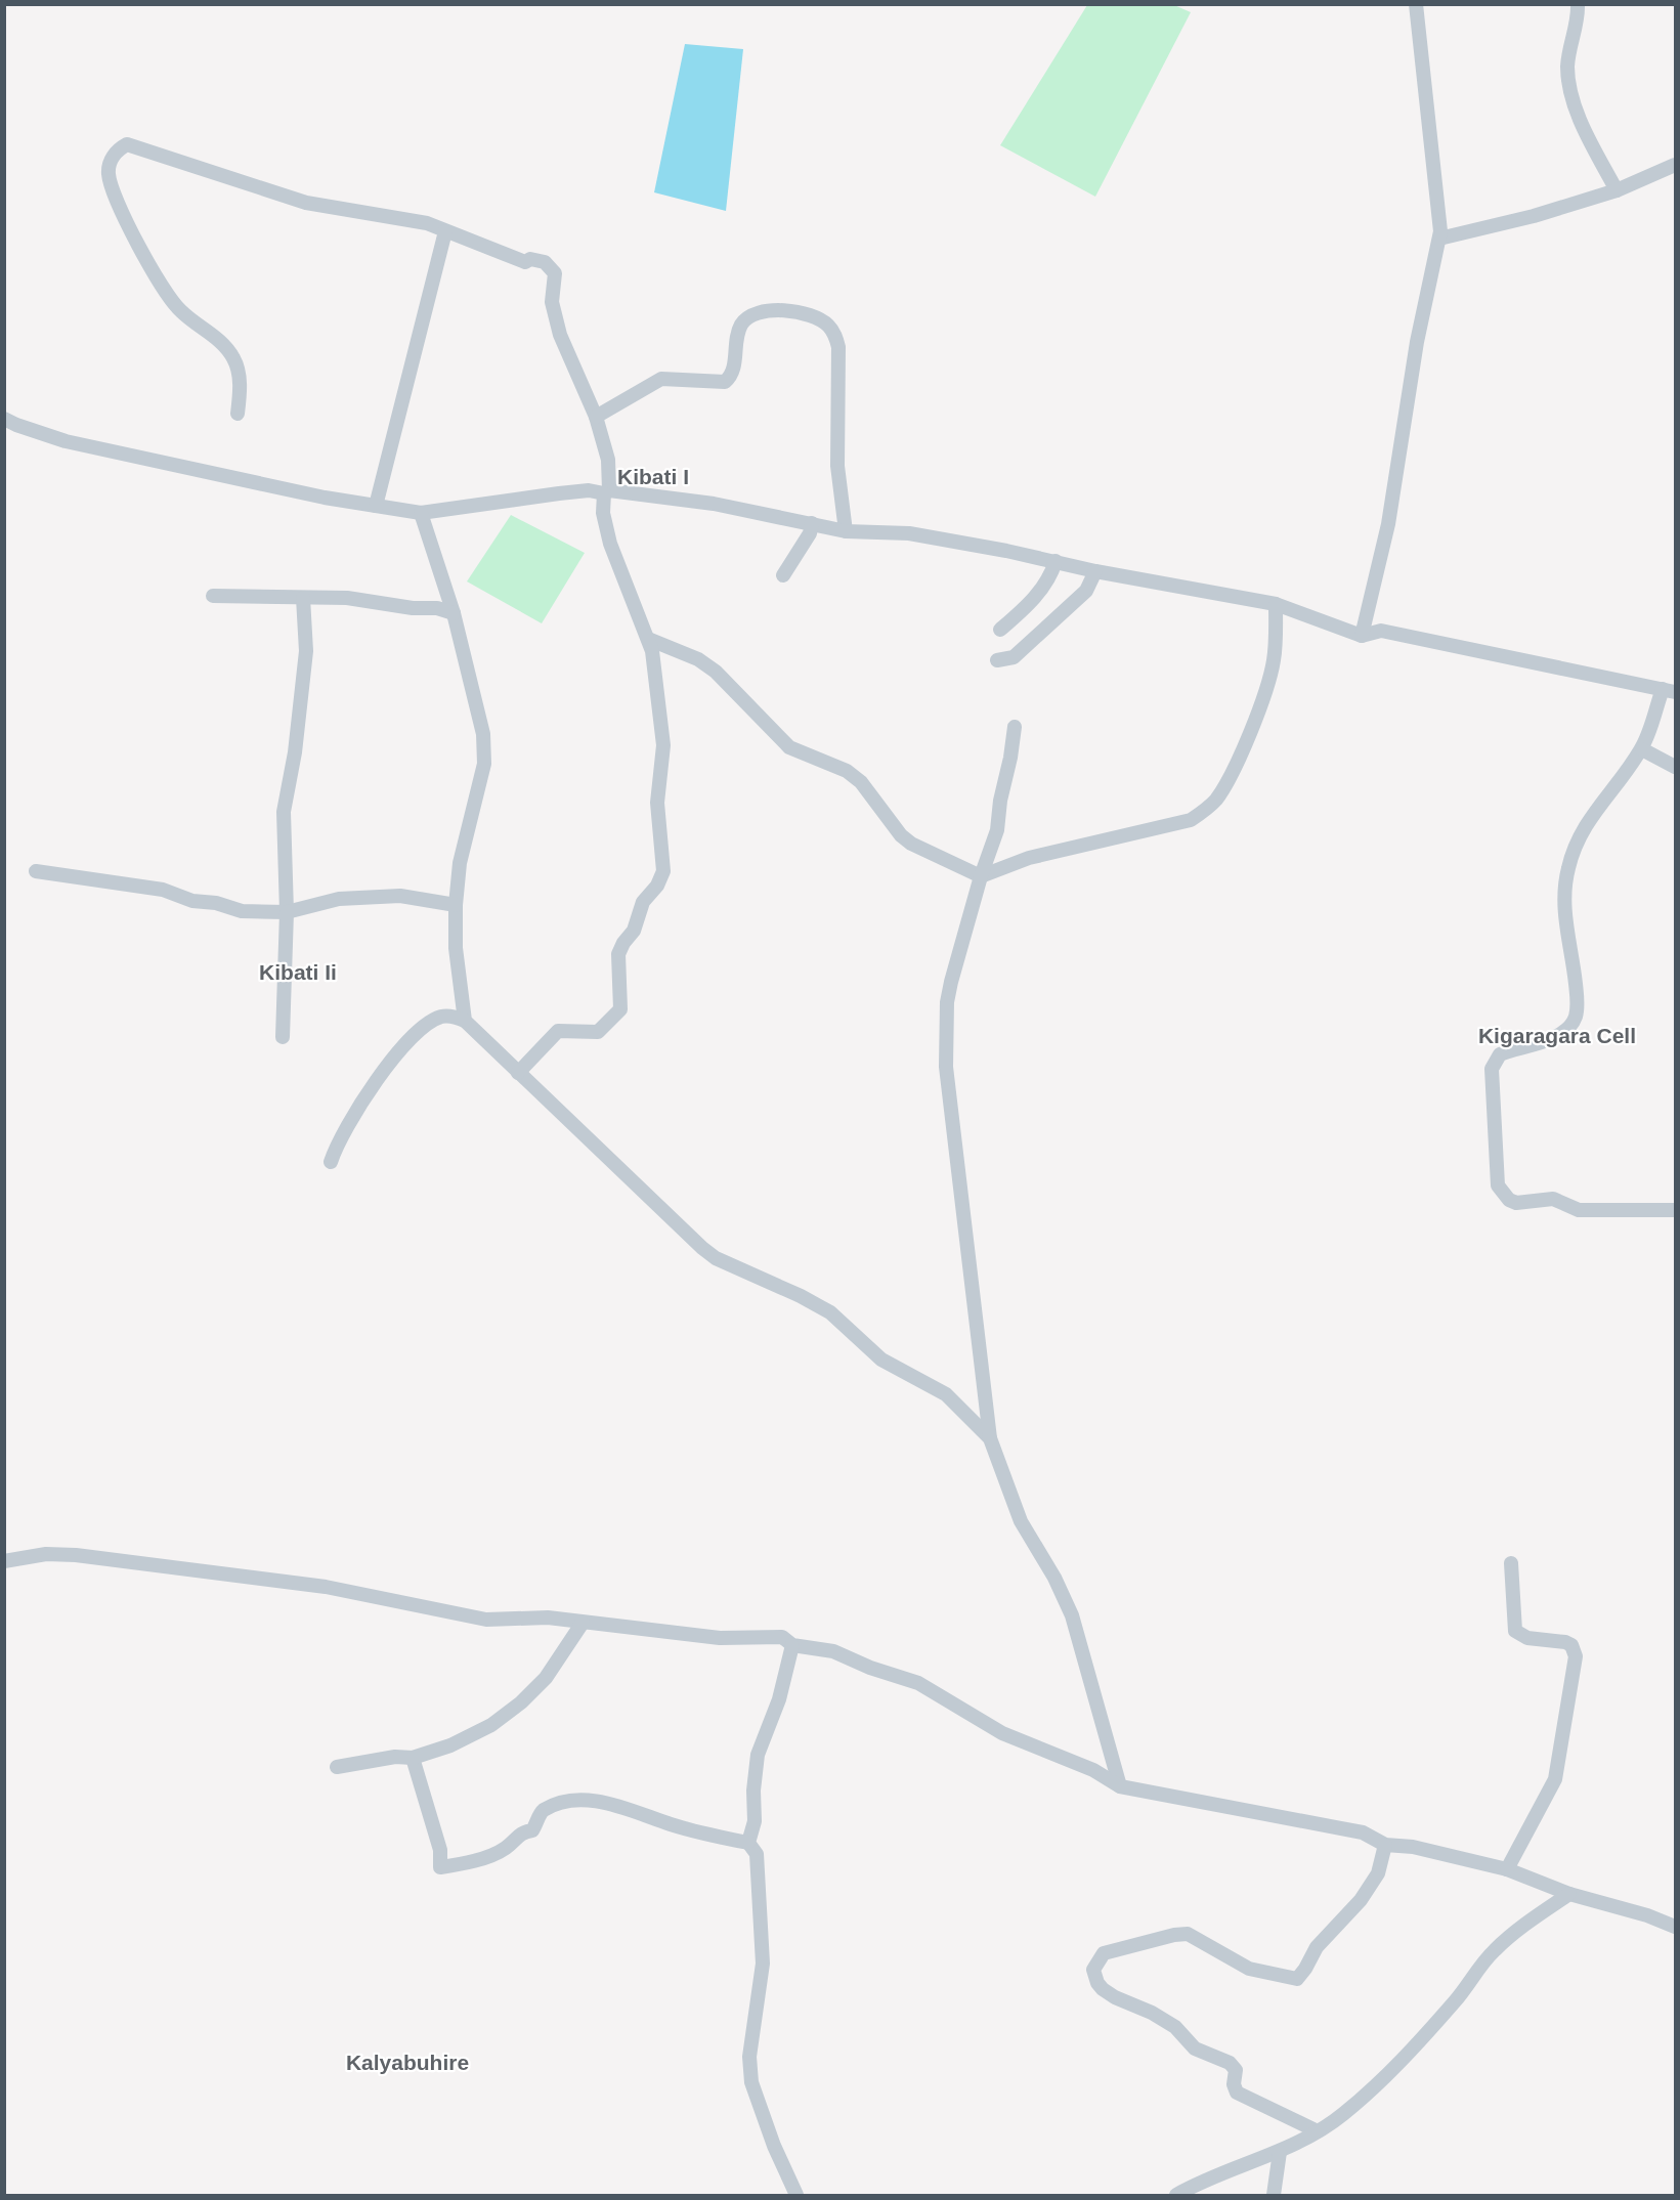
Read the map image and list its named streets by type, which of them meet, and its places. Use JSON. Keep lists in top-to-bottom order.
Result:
{
  "districts": [
    "Kibati I",
    "Kibati Ii",
    "Kigaragara Cell",
    "Kalyabuhire"
  ]
}
